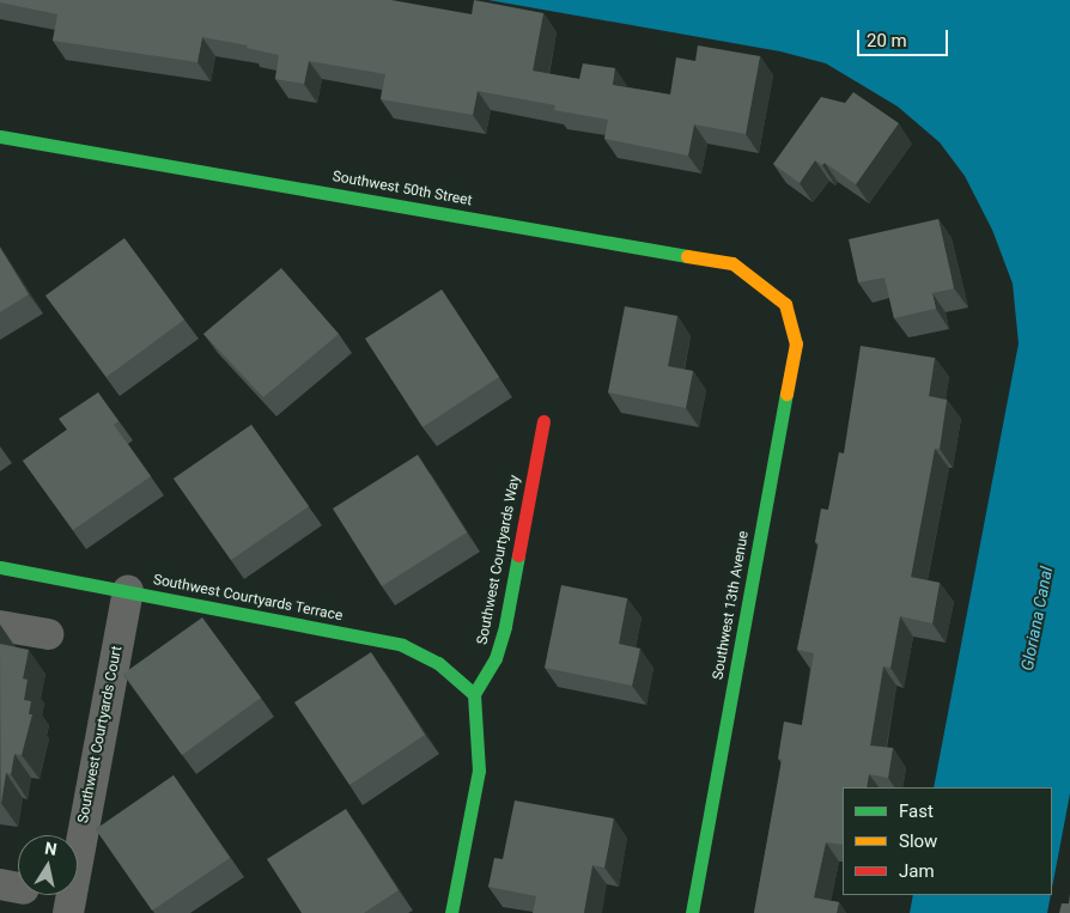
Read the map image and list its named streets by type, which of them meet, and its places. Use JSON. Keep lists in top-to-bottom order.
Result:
{
  "streets": {
    "street": [
      "Southwest 50th Street",
      "Southwest Courtyards Way",
      "Southwest Courtyards Terrace",
      "Southwest 13th Avenue",
      "Southwest Courtyards Court"
    ]
  },
  "crossings": [
    ["Southwest 50th Street", "Southwest 13th Avenue"],
    ["Southwest Courtyards Way", "Southwest Courtyards Terrace"],
    ["Southwest Courtyards Terrace", "Southwest Courtyards Court"]
  ],
  "water": ["Gloriana Canal"],
  "legend": ["Fast", "Slow", "Jam"],
  "scale_bar": "20 m",
  "north": "top"
}
